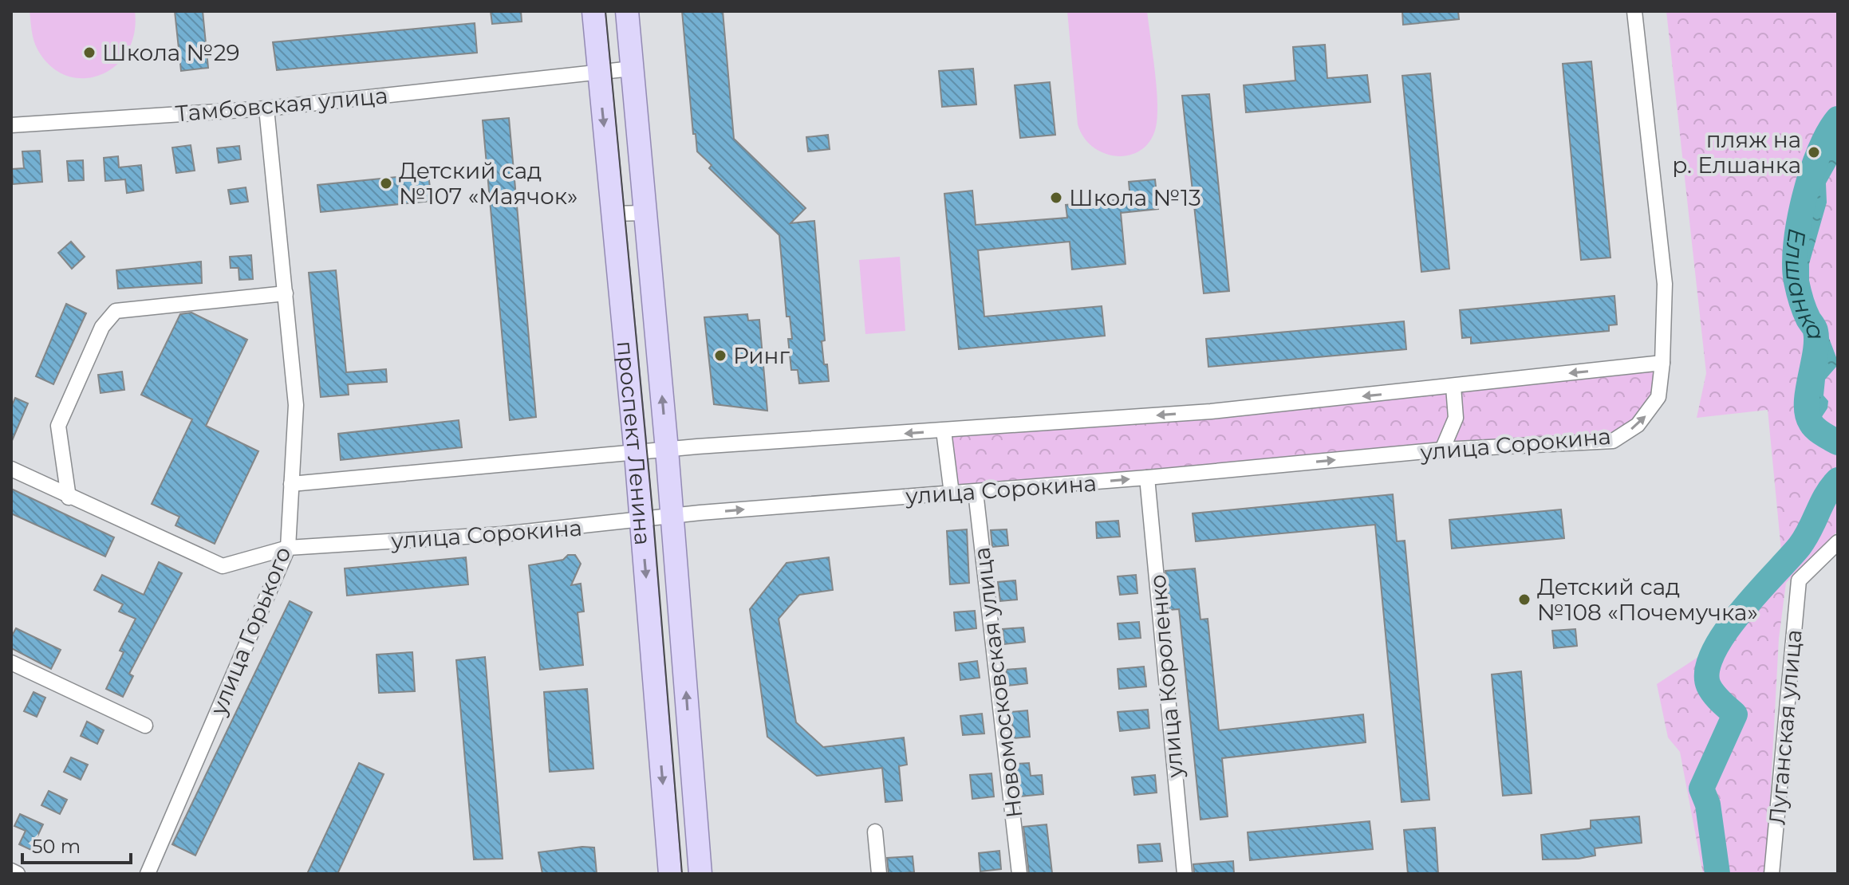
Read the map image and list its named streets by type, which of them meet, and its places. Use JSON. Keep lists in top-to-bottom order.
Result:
{
  "streets": {
    "main road": ["проспект Ленина"],
    "street": [
      "Тамбовская улица",
      "улица Сорокина",
      "улица Горького",
      "улица Короленко",
      "Новомосковская улица",
      "Луганская улица"
    ]
  },
  "crossings": [
    ["Тамбовская улица", "проспект Ленина"],
    ["Тамбовская улица", "улица Горького"],
    ["проспект Ленина", "улица Сорокина"],
    ["улица Сорокина", "улица Горького"],
    ["улица Сорокина", "улица Короленко"],
    ["улица Сорокина", "Новомосковская улица"]
  ],
  "water": ["Елшанка"],
  "places": [
    "Школа №29",
    "пляж на р. Елшанка",
    "Детский сад №107 «Маячок»",
    "Школа №13",
    "Ринг",
    "Детский сад №108 «Почемучка»"
  ],
  "scale_bar": "50 m"
}
